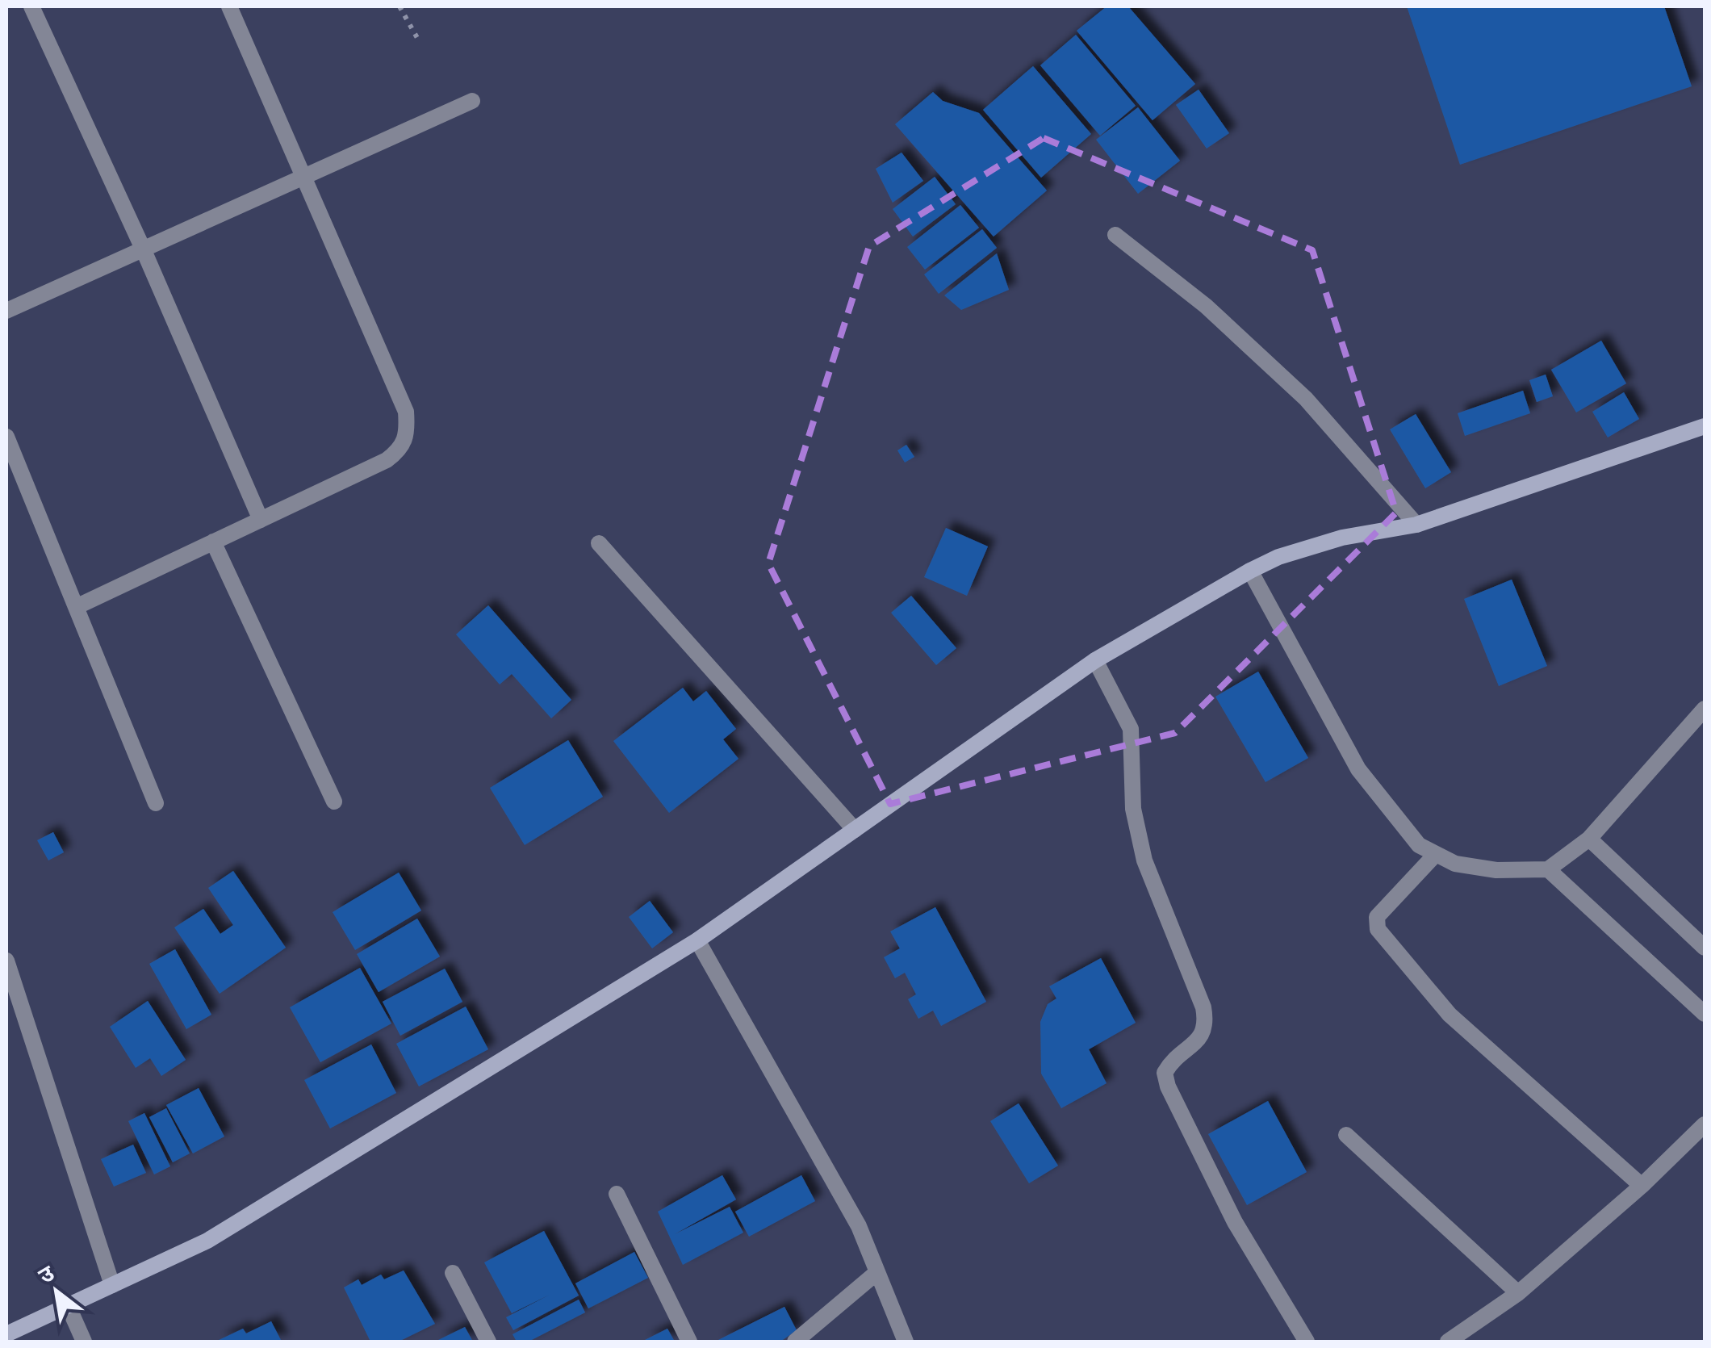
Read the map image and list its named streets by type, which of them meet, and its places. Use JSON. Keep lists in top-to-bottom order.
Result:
{
  "north": "top left"
}
